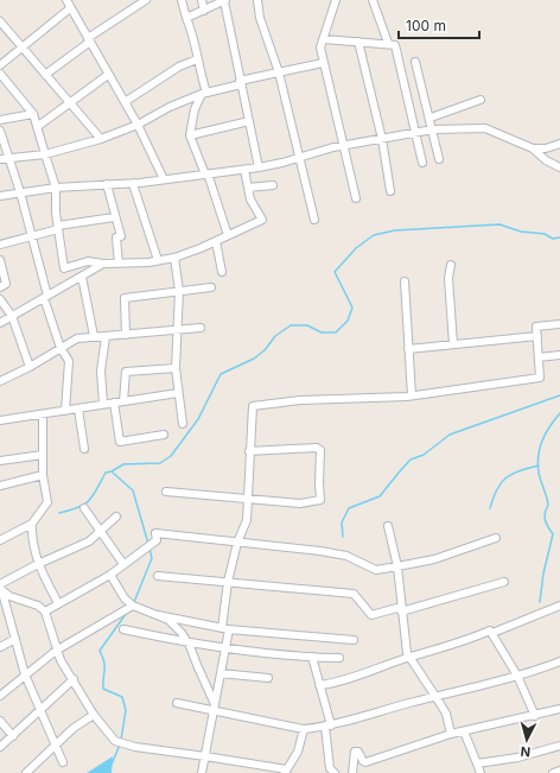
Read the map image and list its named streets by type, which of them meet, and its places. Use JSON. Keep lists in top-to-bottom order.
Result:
{
  "scale_bar": "100 m",
  "north": "bottom"
}
